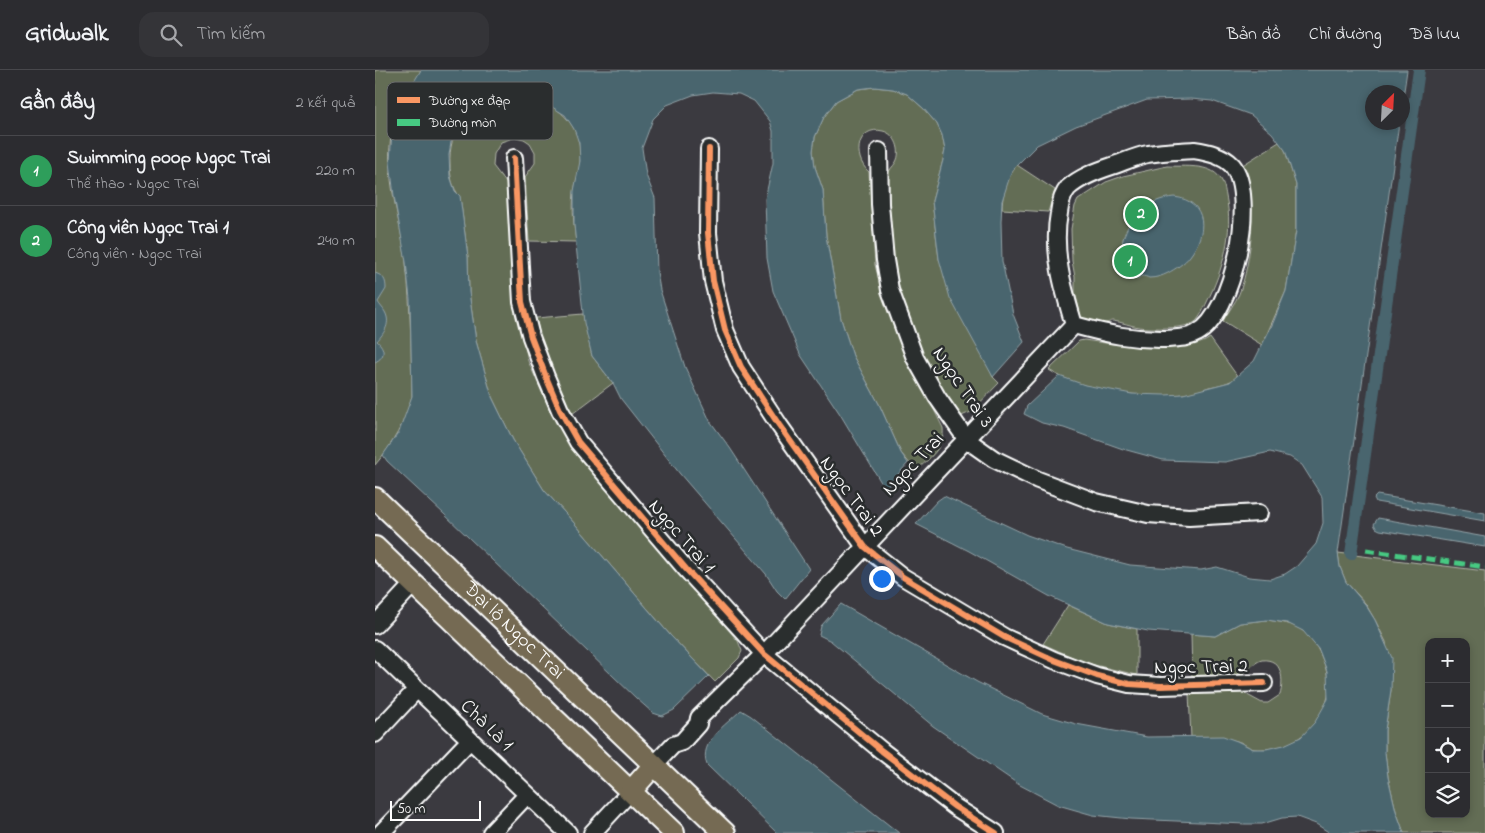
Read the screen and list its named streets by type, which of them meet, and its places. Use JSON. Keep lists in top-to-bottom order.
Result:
{
  "streets": {
    "main road": ["Đại lộ Ngọc Trai"],
    "street": [
      "Ngọc Trai 3",
      "Ngọc Trai",
      "Ngọc Trai 2",
      "Ngọc Trai 1",
      "Chà Là 1"
    ]
  },
  "crossings": [
    ["Ngọc Trai 3", "Ngọc Trai"],
    ["Ngọc Trai", "Ngọc Trai 2"],
    ["Ngọc Trai", "Ngọc Trai 1"],
    ["Ngọc Trai", "Đại lộ Ngọc Trai"]
  ],
  "legend": ["Đường xe đạp", "Đường mòn"],
  "scale_bar": "50 m",
  "north": "top right",
  "page": {
    "header": "Gridwalk",
    "search": "Tìm kiếm",
    "nav": ["Bản đồ", "Chỉ đường", "Đã lưu"],
    "heading": ["Gần đây", "2 kết quả"],
    "list": [
      {
        "mark": "1",
        "name": "Swimming poop Ngọc Trai",
        "note": "Thể thao · Ngọc Trai",
        "value": "220 m"
      },
      {
        "mark": "2",
        "name": "Công viên Ngọc Trai 1",
        "note": "Công viên · Ngọc Trai",
        "value": "240 m"
      }
    ],
    "pins": ["2", "1"],
    "map_buttons": ["+", "−"],
    "scale": "50 m"
  }
}
